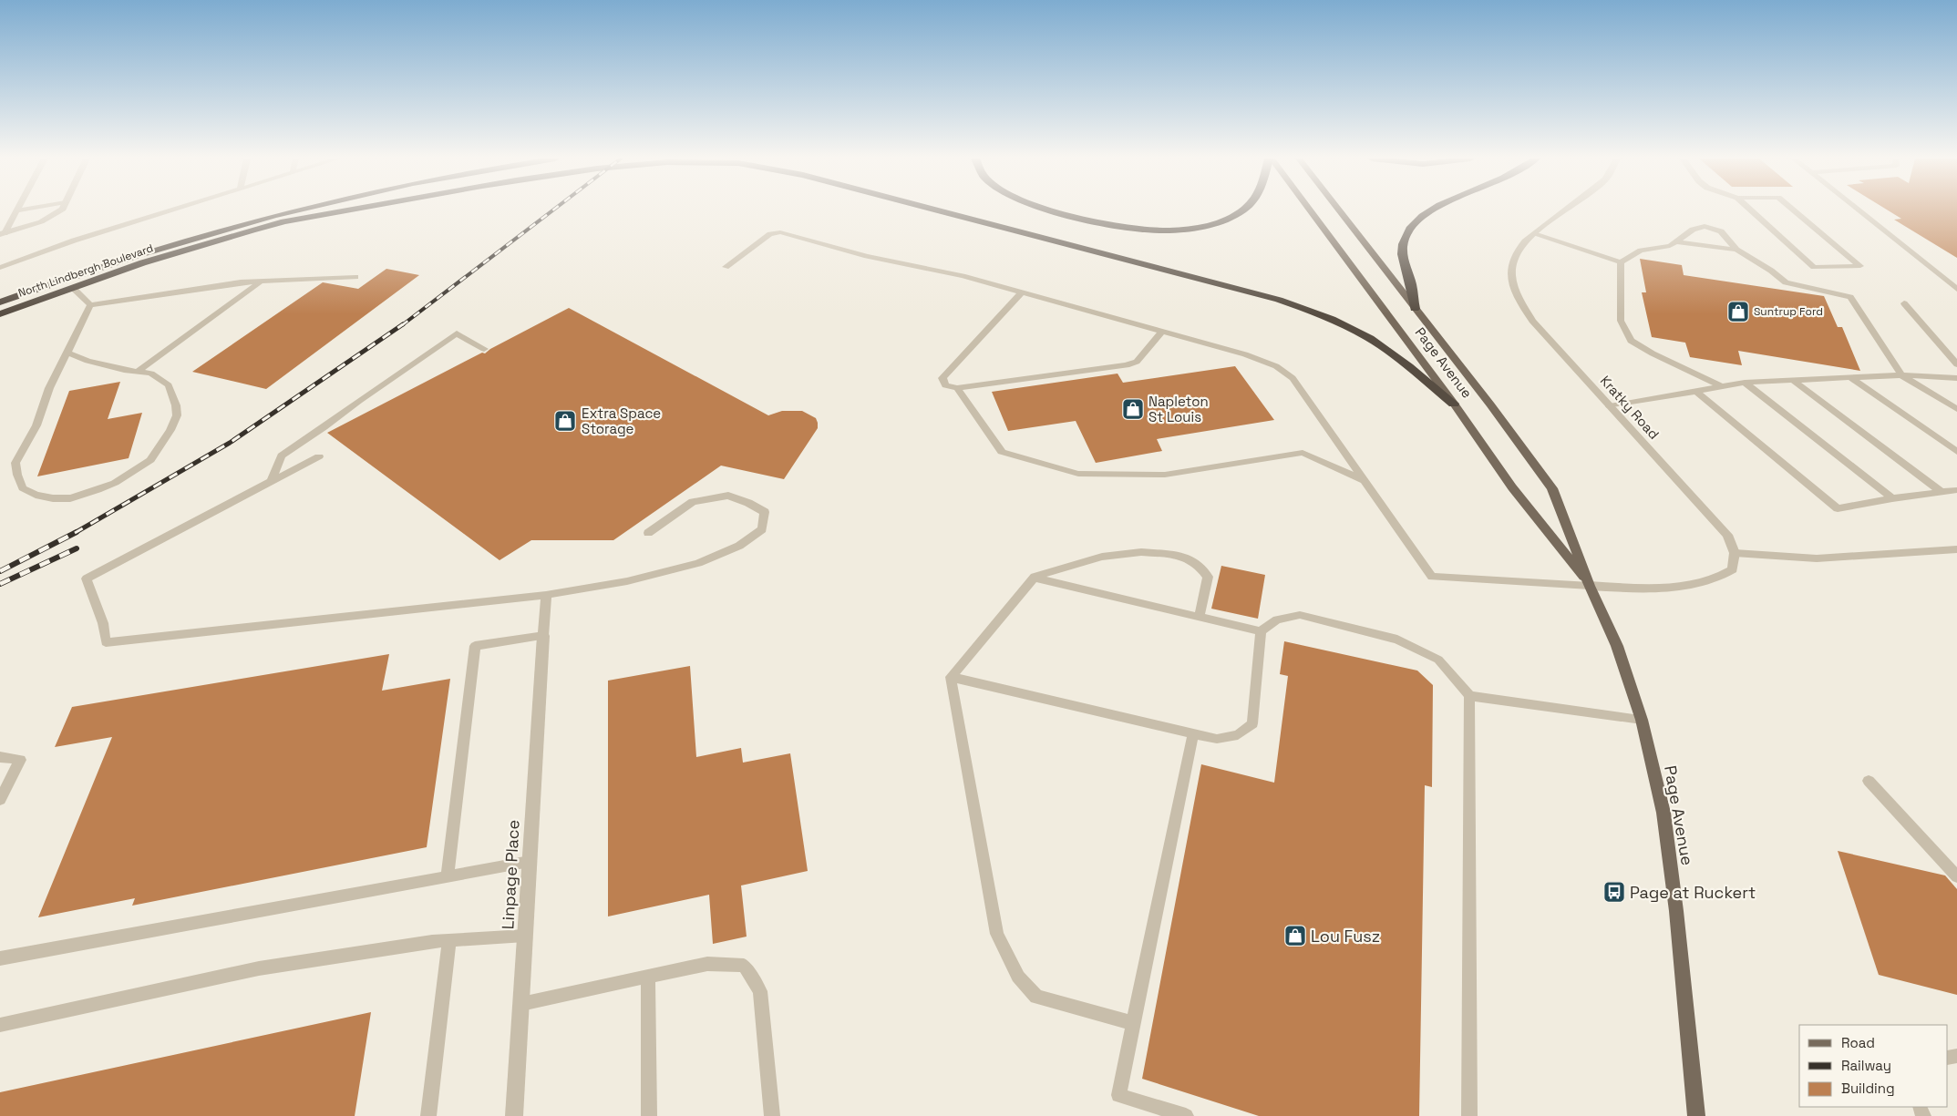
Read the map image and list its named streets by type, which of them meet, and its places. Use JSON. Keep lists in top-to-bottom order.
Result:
{
  "streets": {
    "highway": ["North Lindbergh Boulevard"],
    "main road": ["Page Avenue"],
    "street": ["Kratky Road", "Linpage Place"]
  },
  "places": {
    "shop": [
      "Suntrup Ford",
      "Napleton St Louis",
      "Extra Space Storage",
      "Lou Fusz"
    ],
    "bus stop": ["Page at Ruckert"]
  },
  "legend": ["Road", "Railway", "Building"]
}
